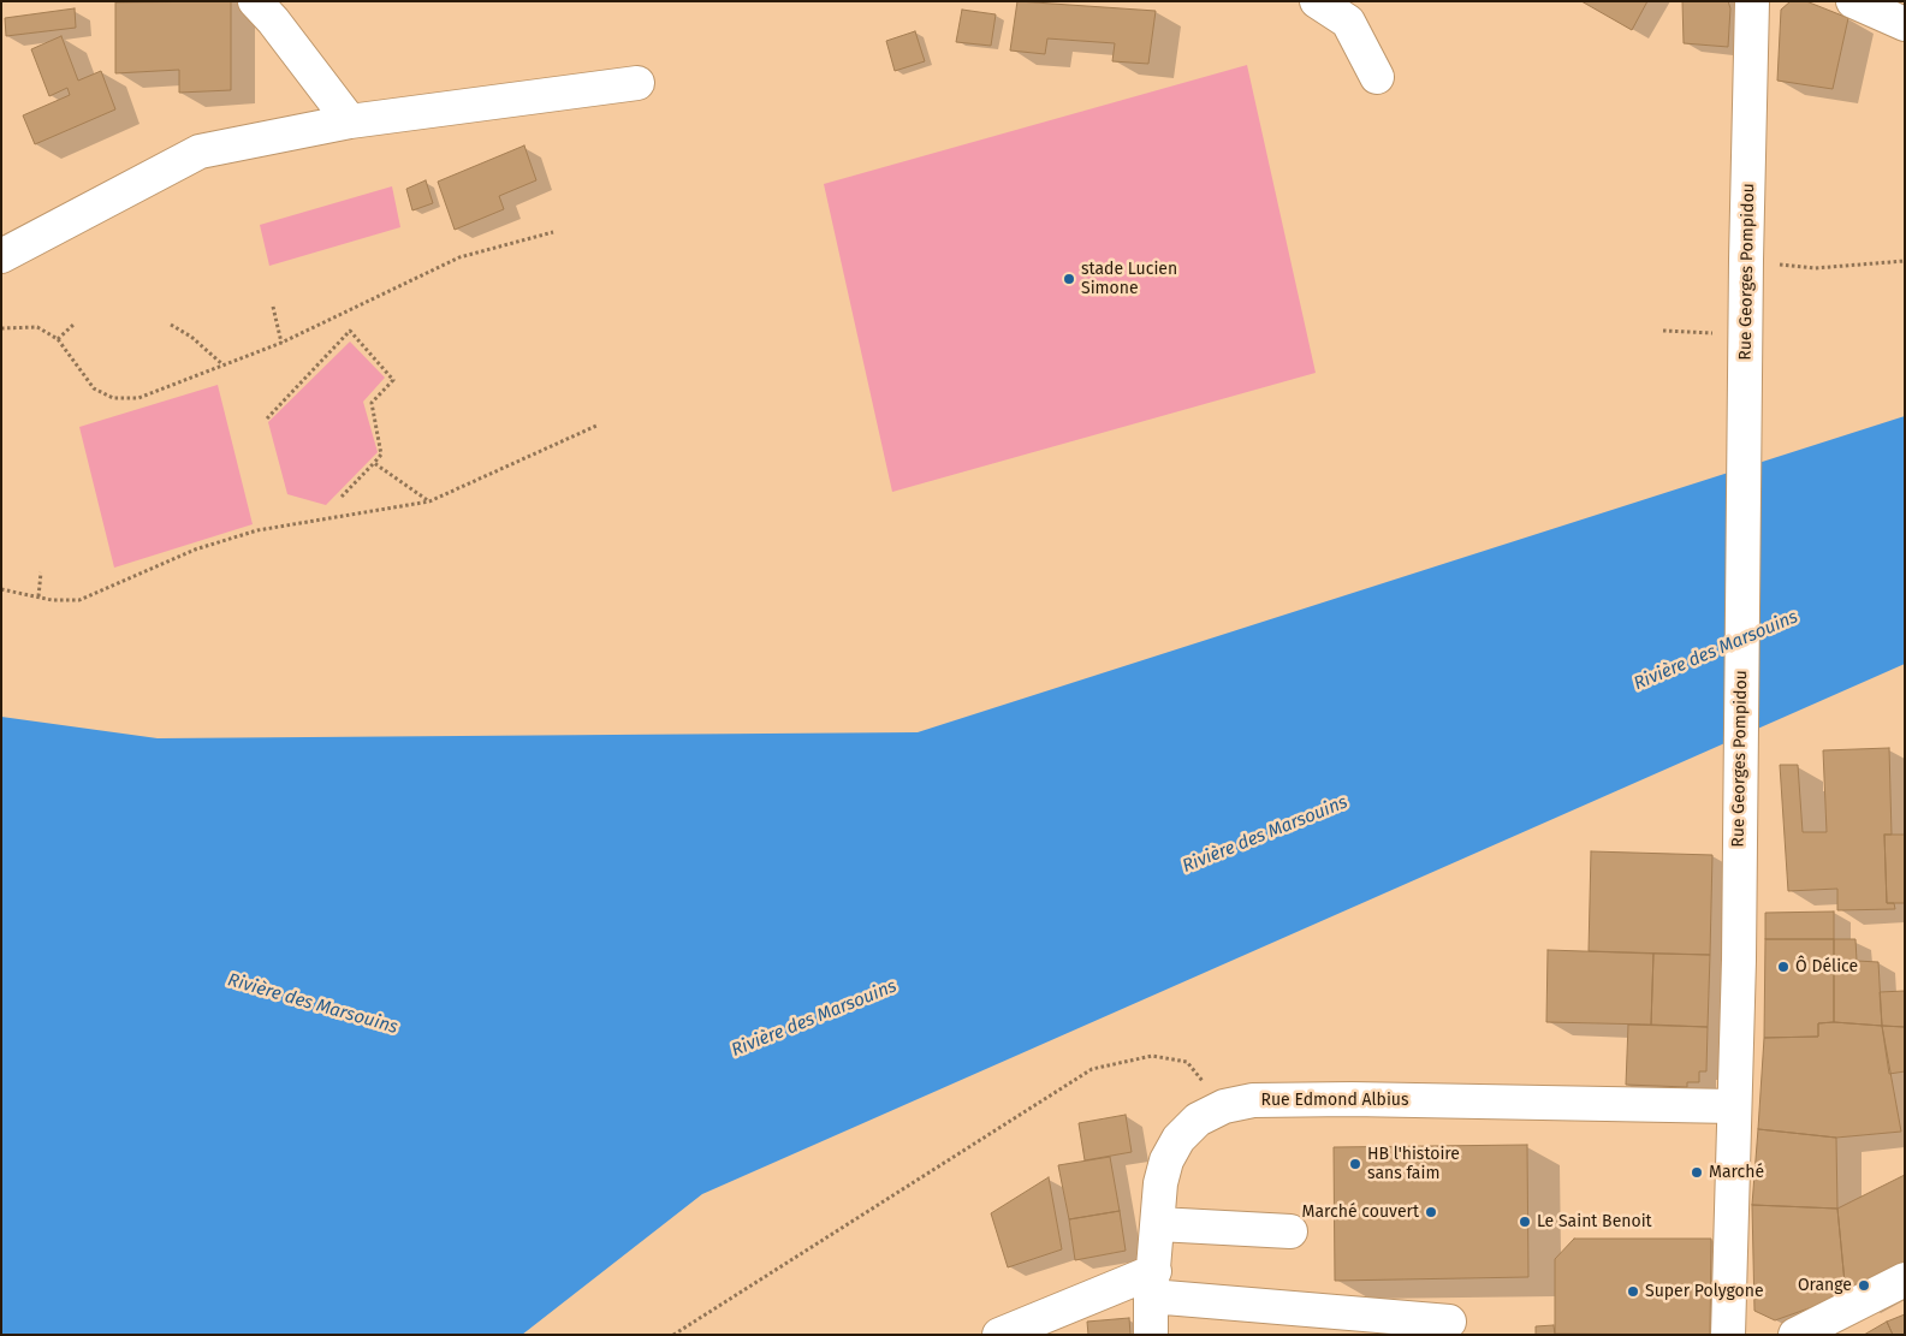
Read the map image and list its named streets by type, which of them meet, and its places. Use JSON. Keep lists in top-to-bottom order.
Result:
{
  "streets": {
    "street": ["Rue Georges Pompidou", "Rue Edmond Albius"]
  },
  "crossings": [
    ["Rue Georges Pompidou", "Rue Edmond Albius"]
  ],
  "water": ["Rivière des Marsouins"],
  "places": [
    "stade Lucien Simone",
    "Ô Délice",
    "HB l'histoire sans faim",
    "Marché",
    "Marché couvert",
    "Le Saint Benoit",
    "Orange",
    "Super Polygone"
  ]
}
